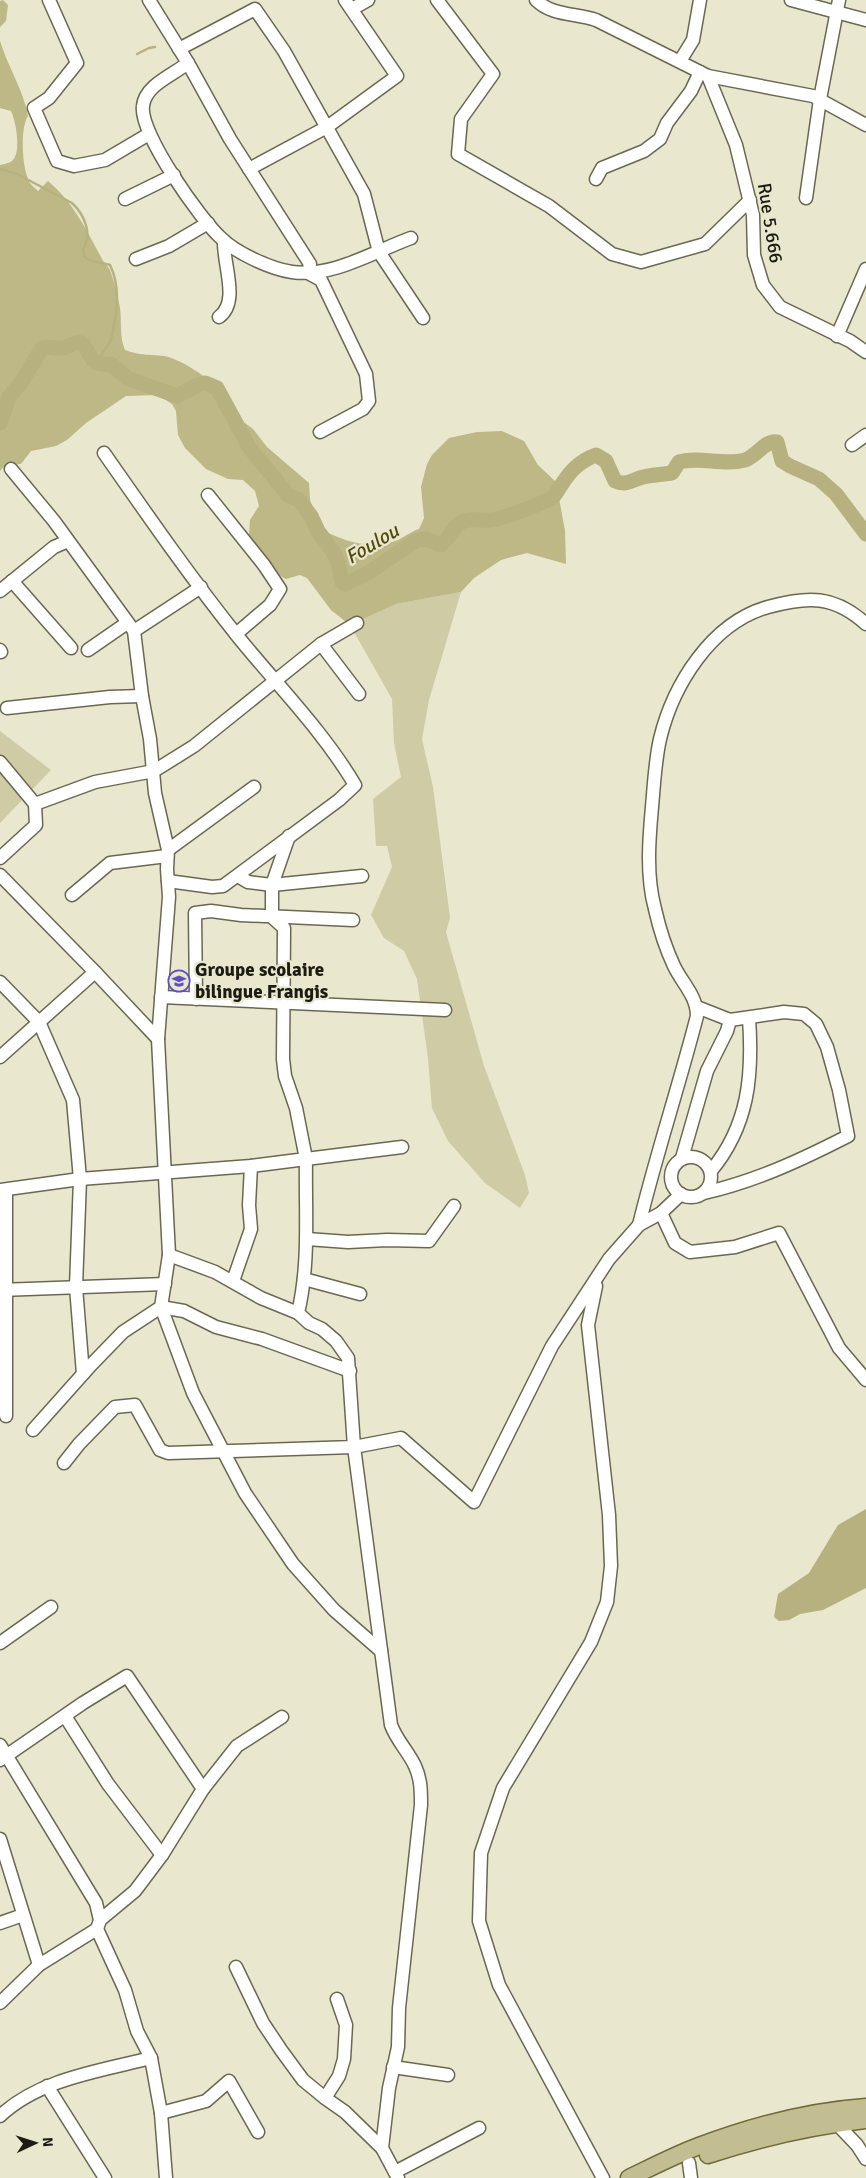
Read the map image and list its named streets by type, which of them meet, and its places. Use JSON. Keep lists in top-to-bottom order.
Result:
{
  "streets": {
    "street": ["Rue 5.666"]
  },
  "water": ["Foulou"],
  "places": {
    "school or university": ["Groupe scolaire bilingue Frangis"]
  },
  "north": "right"
}
